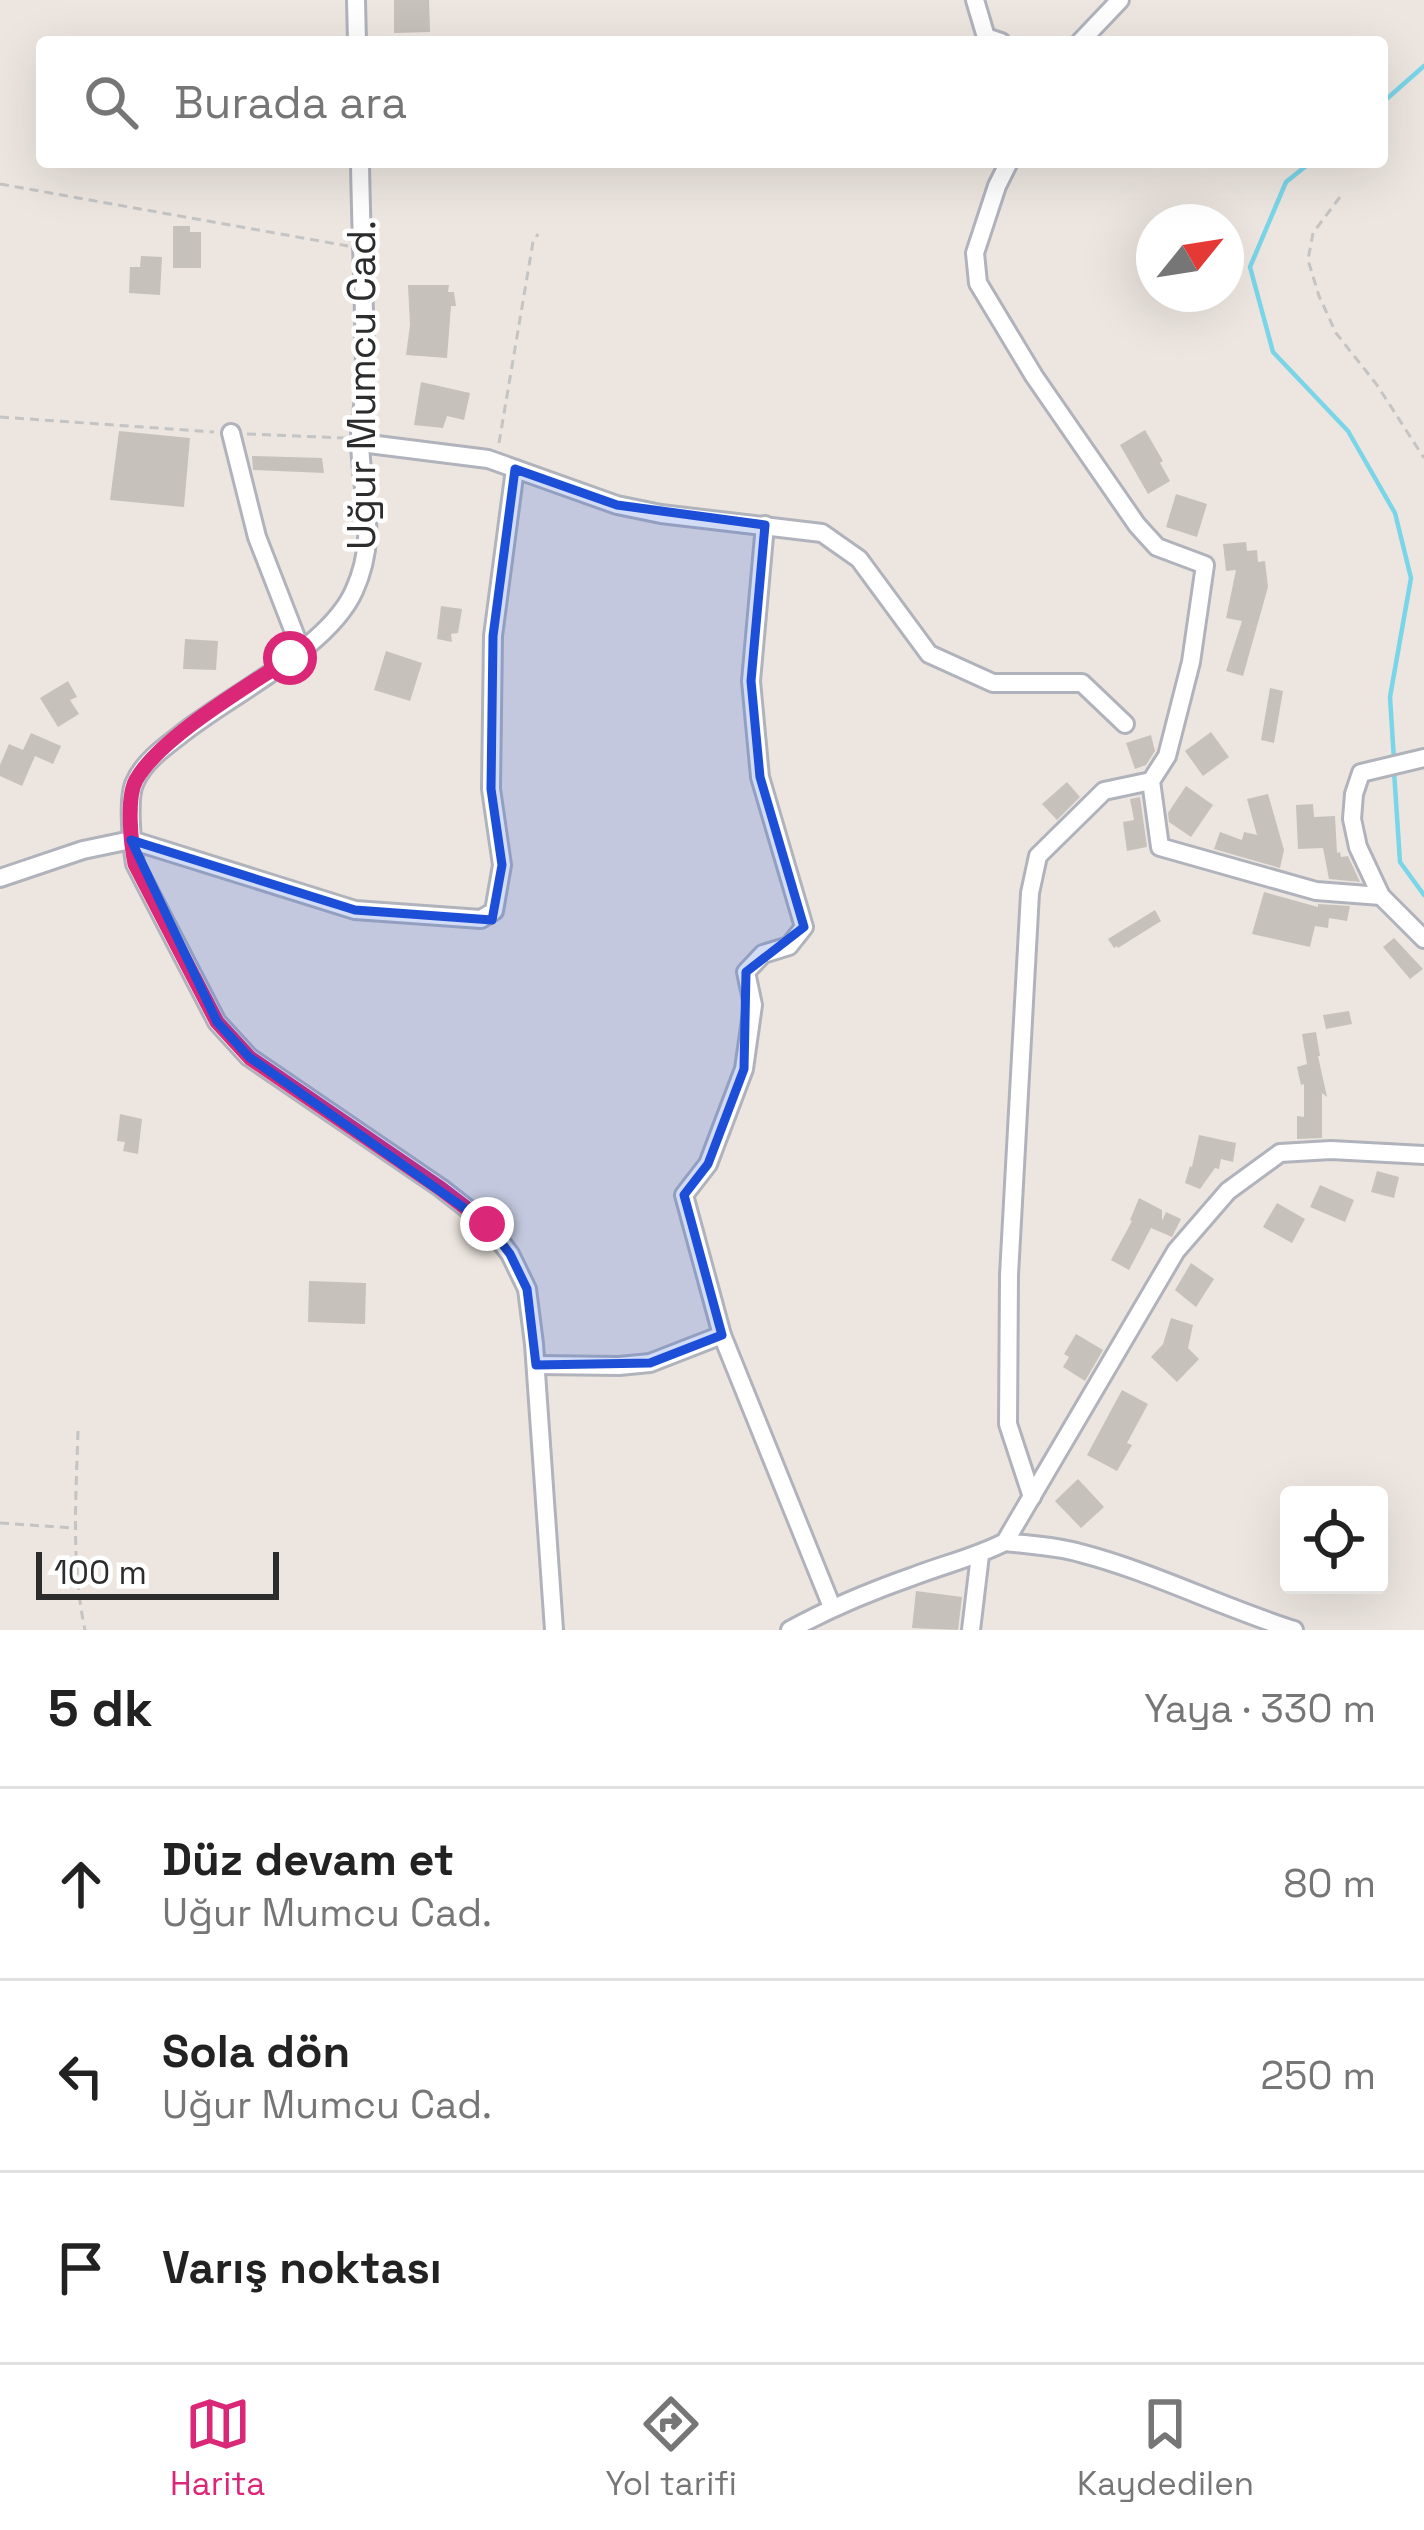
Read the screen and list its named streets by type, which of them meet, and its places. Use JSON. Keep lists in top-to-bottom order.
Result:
{
  "streets": {
    "street": ["Uğur Mumcu Cad."]
  },
  "scale_bar": "100 m",
  "north": "top right",
  "page": {
    "search": "Burada ara",
    "scale": "100 m",
    "heading": ["5 dk", "Yaya · 330 m"],
    "list": [
      ["Düz devam et", "Uğur Mumcu Cad.", "80 m"],
      ["Sola dön", "Uğur Mumcu Cad.", "250 m"],
      "Varış noktası"
    ],
    "nav": ["Harita", "Yol tarifi", "Kaydedilen"]
  }
}
